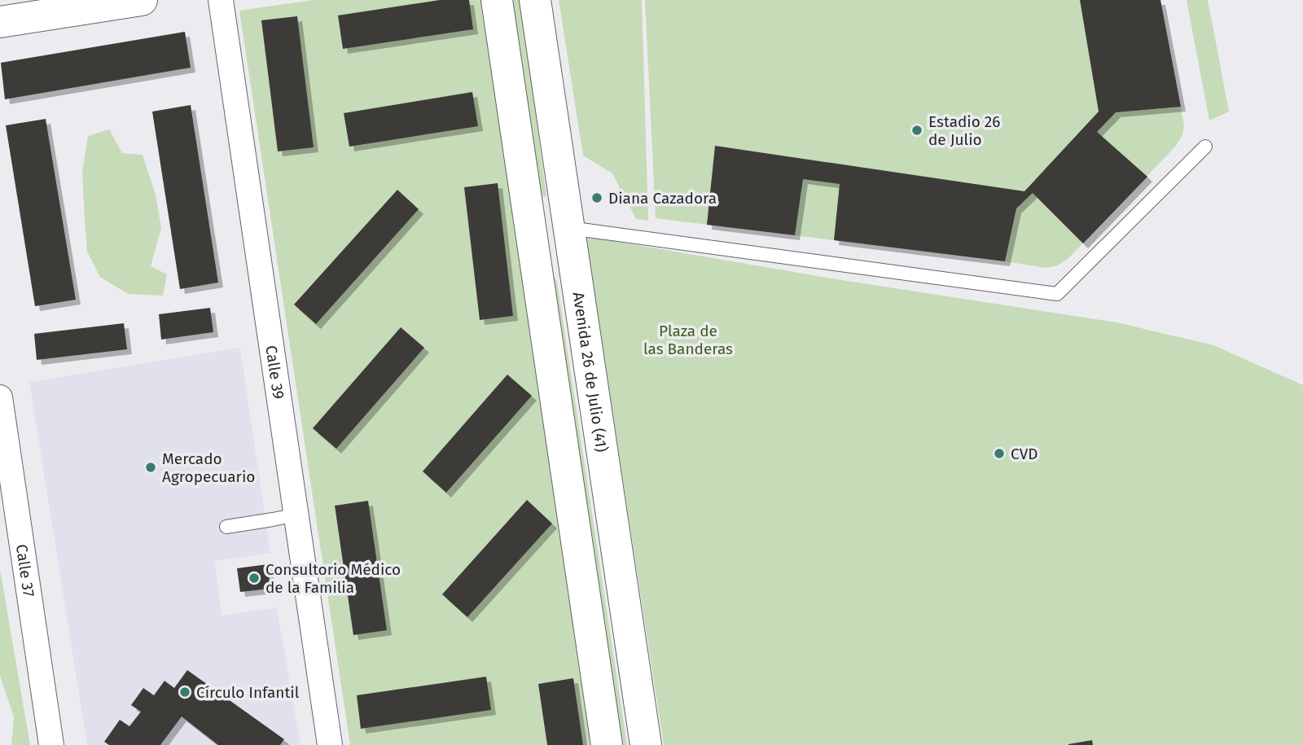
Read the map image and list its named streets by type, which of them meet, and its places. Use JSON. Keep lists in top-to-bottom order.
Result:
{
  "streets": {
    "main road": ["Avenida 26 de Julio (41)"],
    "street": ["Calle 39", "Calle 37"]
  },
  "parks": ["Plaza de las Banderas"],
  "places": [
    "Estadio 26 de Julio",
    "Diana Cazadora",
    "CVD",
    "Mercado Agropecuario",
    "Consultorio Médico de la Familia",
    "Círculo Infantil"
  ]
}
